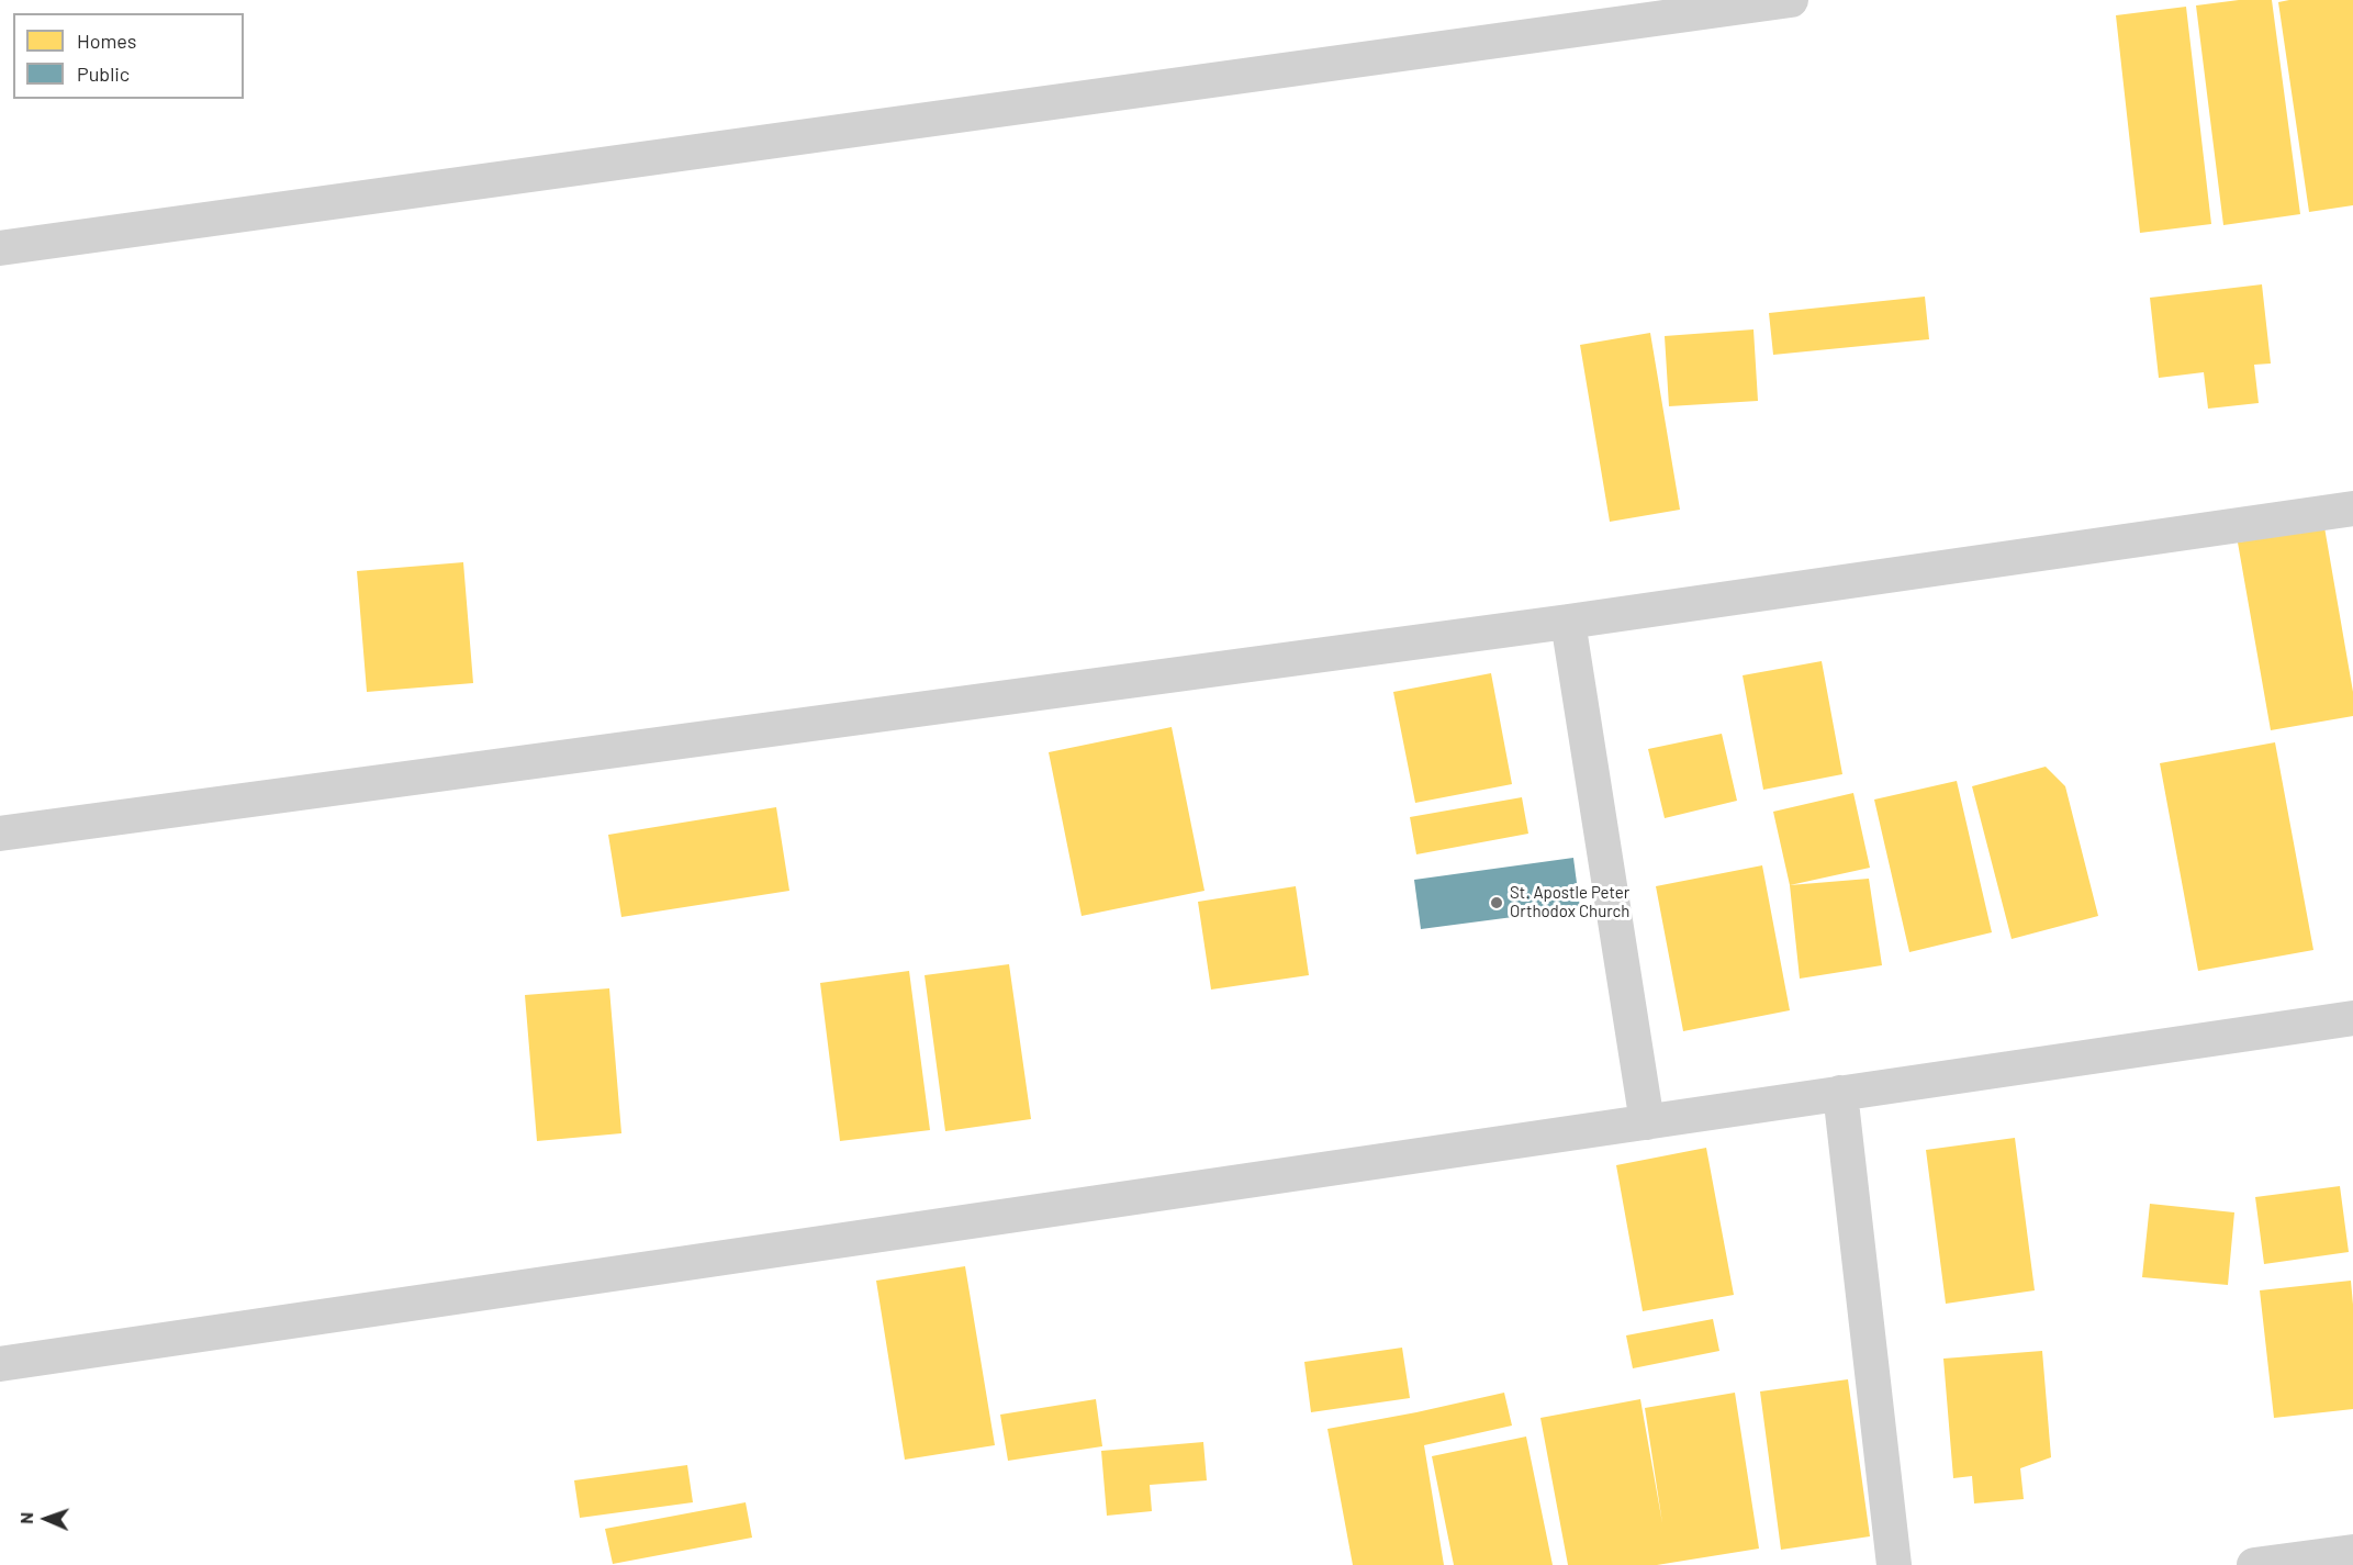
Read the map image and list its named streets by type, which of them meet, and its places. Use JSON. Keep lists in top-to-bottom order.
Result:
{
  "places": ["St. Apostle Peter Orthodox Church"],
  "legend": ["Homes", "Public"],
  "north": "left"
}
